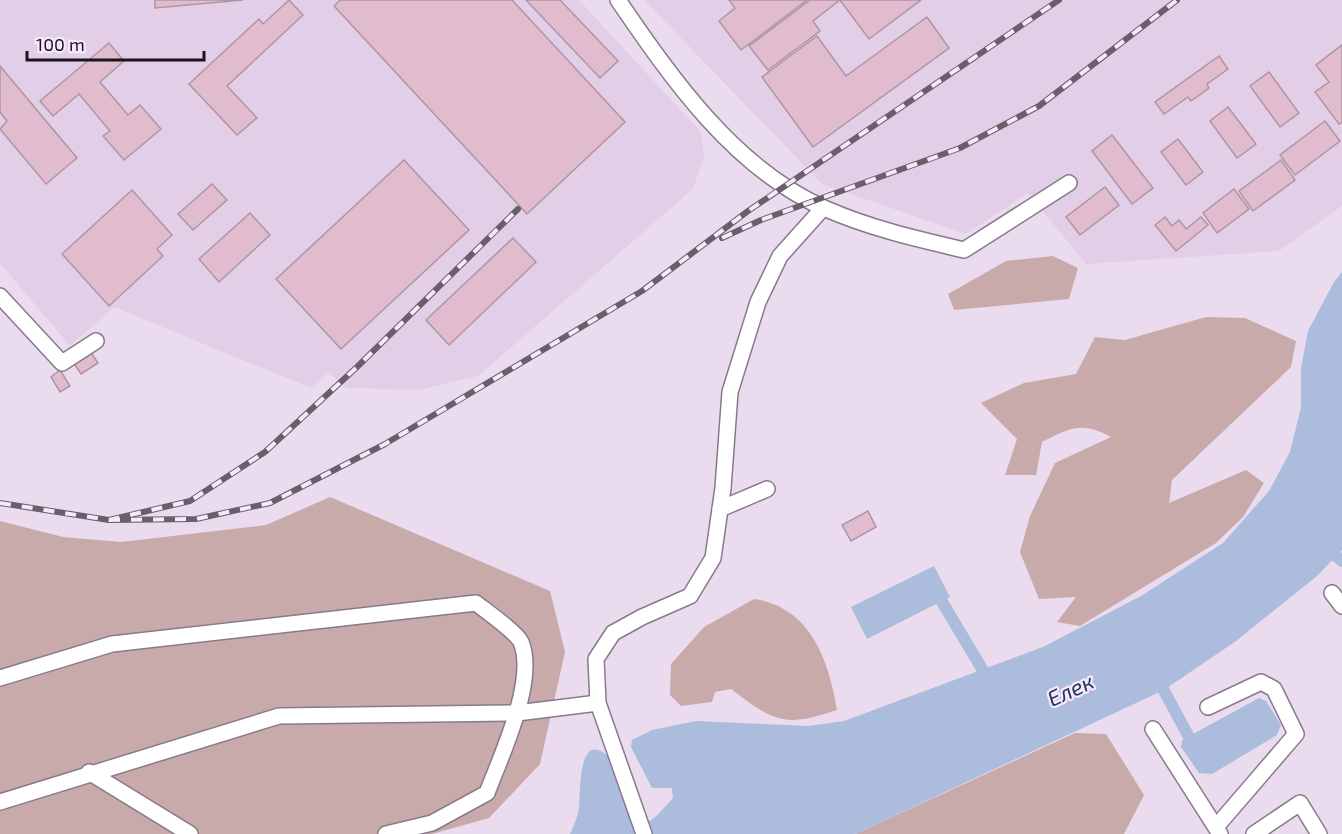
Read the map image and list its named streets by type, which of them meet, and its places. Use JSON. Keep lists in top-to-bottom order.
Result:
{
  "water": ["Елек"],
  "scale_bar": "100 m"
}
